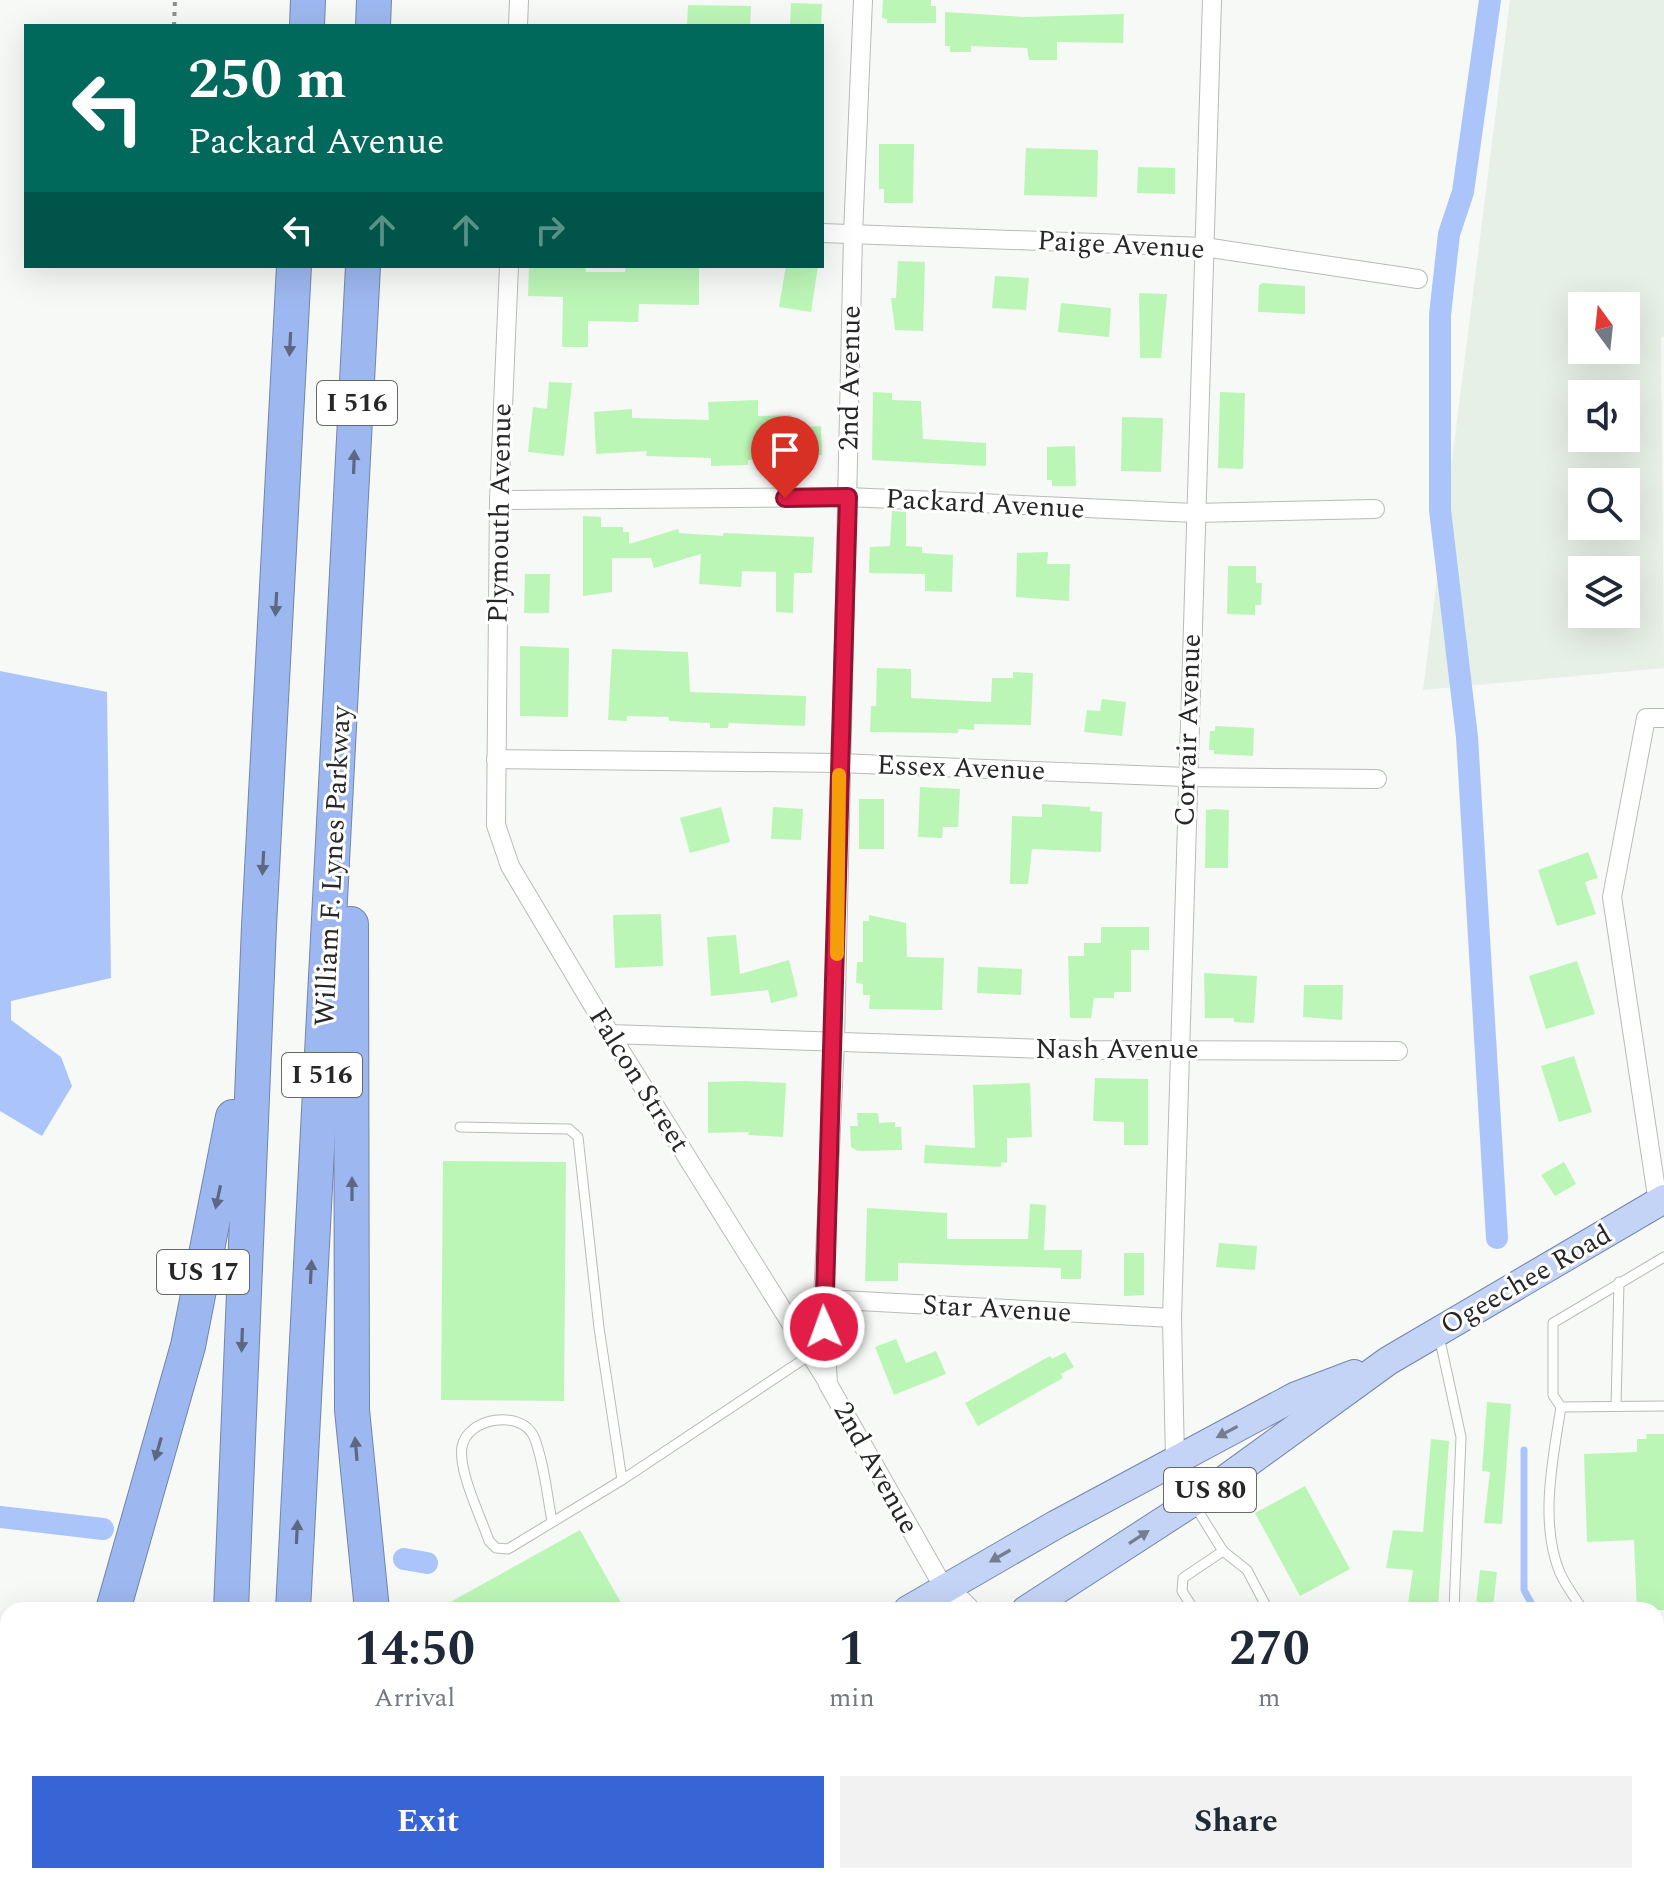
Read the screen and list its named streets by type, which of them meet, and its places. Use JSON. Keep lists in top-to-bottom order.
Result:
{
  "streets": {
    "highway": ["I 516", "William F. Lynes Parkway", "US 17"],
    "main road": ["Ogeechee Road", "US 80"],
    "street": [
      "Paige Avenue",
      "2nd Avenue",
      "Packard Avenue",
      "Plymouth Avenue",
      "Corvair Avenue",
      "Essex Avenue",
      "Nash Avenue",
      "Falcon Street",
      "Star Avenue"
    ]
  },
  "crossings": [
    ["Paige Avenue", "2nd Avenue"],
    ["Paige Avenue", "Corvair Avenue"],
    ["2nd Avenue", "Packard Avenue"],
    ["2nd Avenue", "Essex Avenue"],
    ["2nd Avenue", "Nash Avenue"],
    ["2nd Avenue", "Falcon Street"],
    ["2nd Avenue", "Ogeechee Road"],
    ["2nd Avenue", "Star Avenue"],
    ["I 516", "US 17"],
    ["Packard Avenue", "Plymouth Avenue"],
    ["Packard Avenue", "Corvair Avenue"],
    ["Plymouth Avenue", "Essex Avenue"],
    ["Plymouth Avenue", "Falcon Street"],
    ["Corvair Avenue", "Essex Avenue"],
    ["Corvair Avenue", "Nash Avenue"],
    ["Corvair Avenue", "Ogeechee Road"],
    ["Corvair Avenue", "Star Avenue"],
    ["Essex Avenue", "Falcon Street"],
    ["Nash Avenue", "Falcon Street"]
  ],
  "north": "top",
  "page": {
    "turn": ["250 m", "Packard Avenue"],
    "eta": [
      "14:50",
      "Arrival",
      "1",
      "min",
      "270",
      "m"
    ],
    "buttons": ["Exit", "Share"]
  }
}
